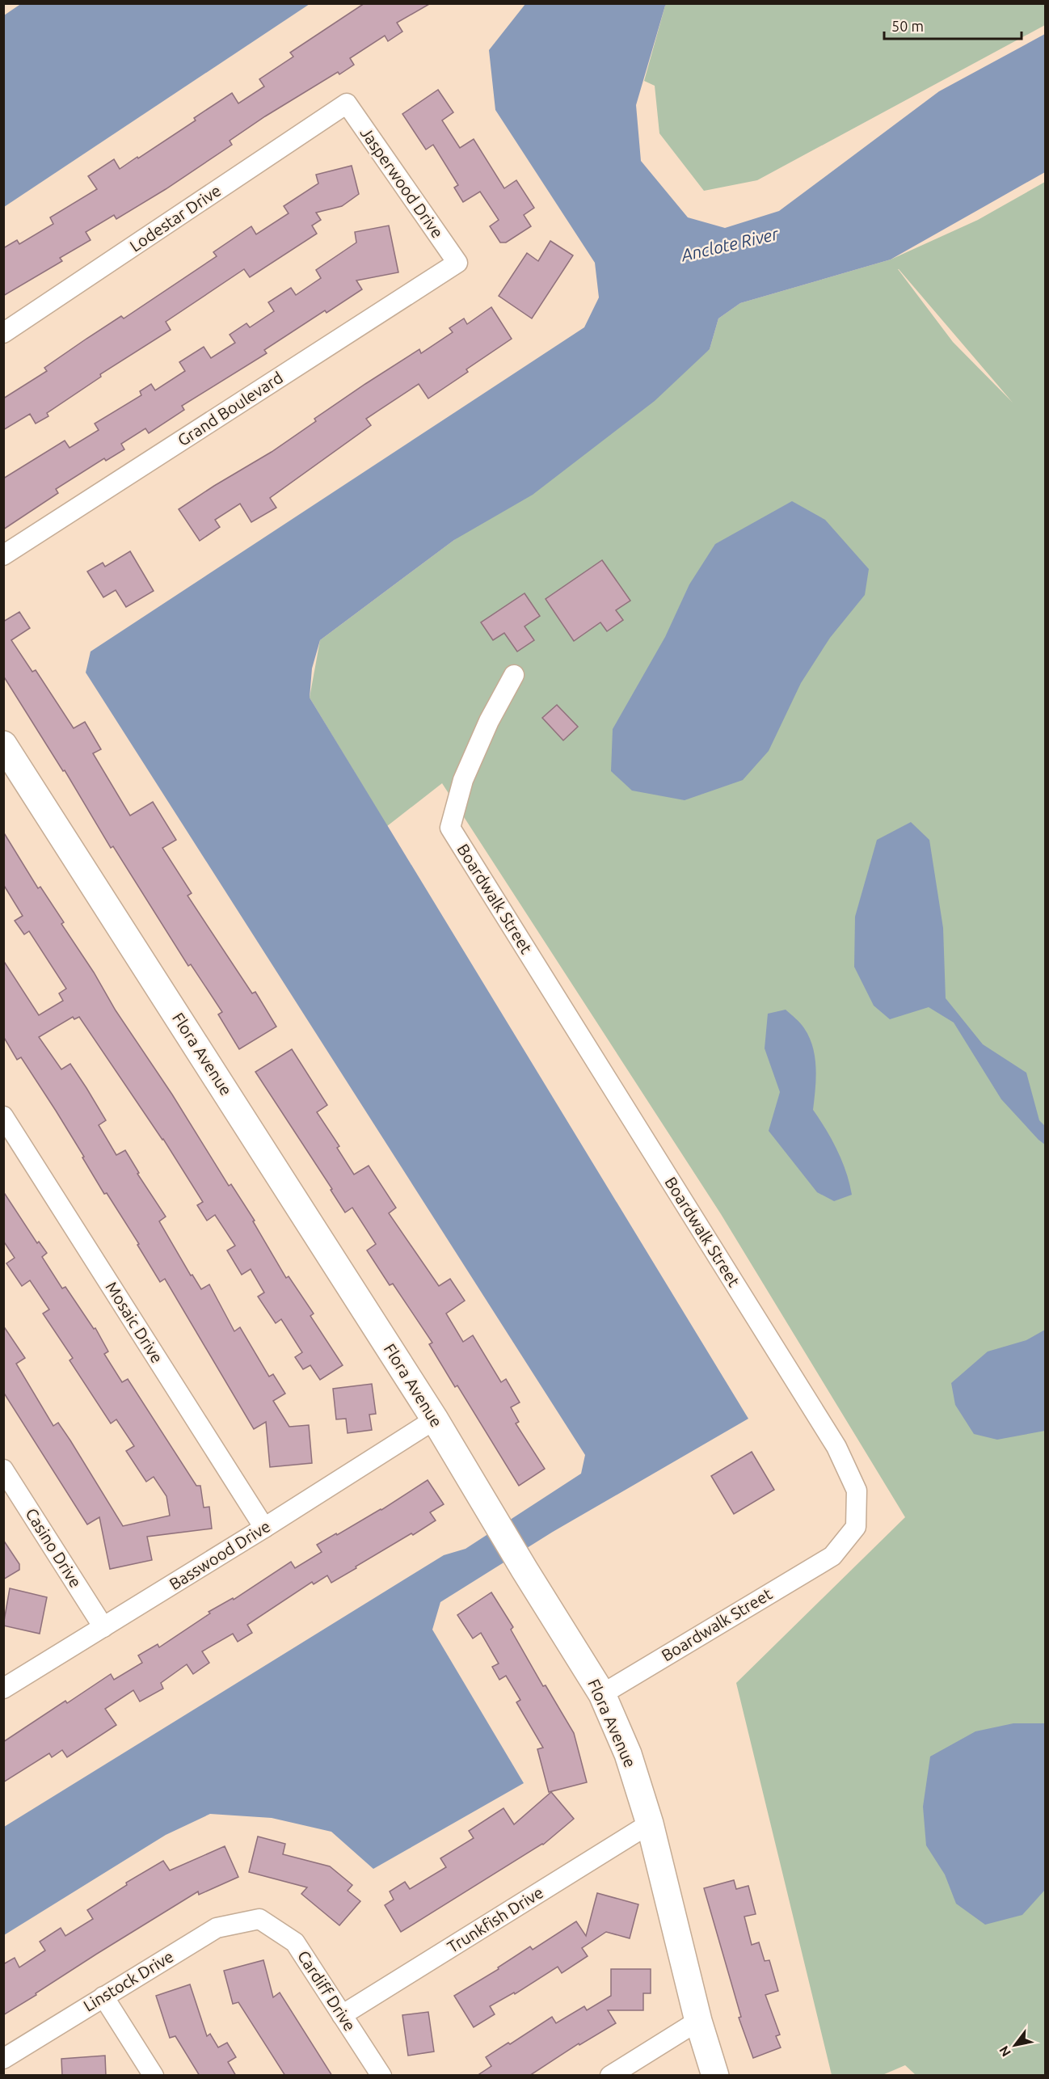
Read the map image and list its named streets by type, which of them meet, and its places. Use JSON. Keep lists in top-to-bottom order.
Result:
{
  "streets": {
    "street": [
      "Jasperwood Drive",
      "Lodestar Drive",
      "Grand Boulevard",
      "Boardwalk Street",
      "Flora Avenue",
      "Mosaic Drive",
      "Casino Drive",
      "Basswood Drive",
      "Trunkfish Drive",
      "Linstock Drive",
      "Cardiff Drive"
    ]
  },
  "crossings": [
    ["Jasperwood Drive", "Lodestar Drive"],
    ["Jasperwood Drive", "Grand Boulevard"],
    ["Boardwalk Street", "Flora Avenue"],
    ["Flora Avenue", "Basswood Drive"],
    ["Flora Avenue", "Trunkfish Drive"],
    ["Mosaic Drive", "Basswood Drive"],
    ["Casino Drive", "Basswood Drive"],
    ["Trunkfish Drive", "Cardiff Drive"],
    ["Linstock Drive", "Cardiff Drive"]
  ],
  "water": ["Anclote River"],
  "scale_bar": "50 m",
  "north": "bottom left"
}
